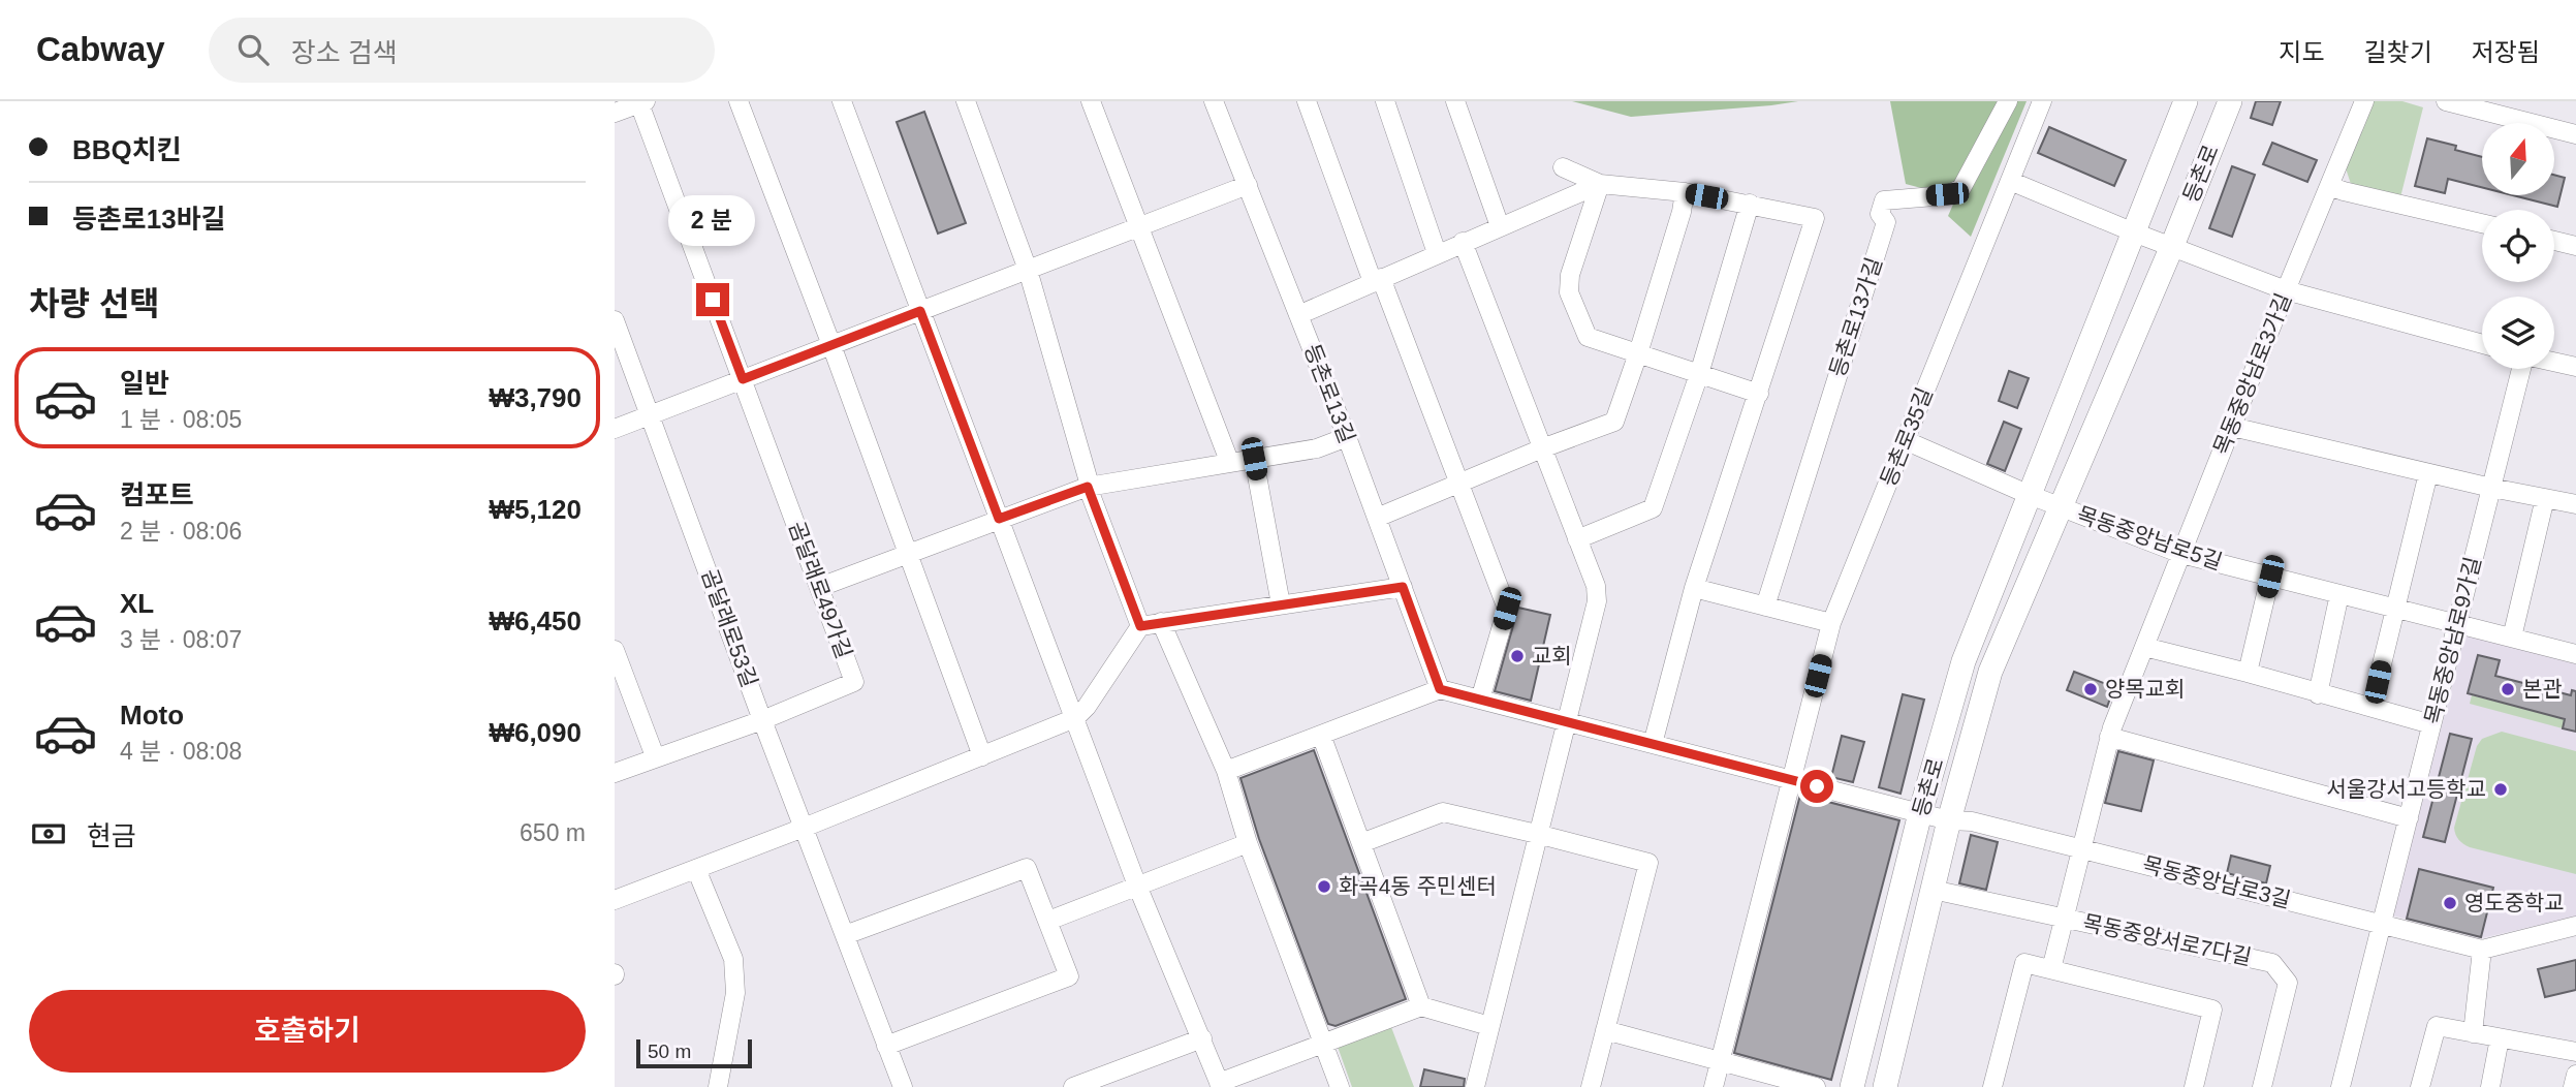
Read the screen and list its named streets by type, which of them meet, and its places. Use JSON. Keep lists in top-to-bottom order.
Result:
{
  "streets": {
    "main road": ["등촌로"],
    "street": [
      "등촌로13가길",
      "목동중앙남로3가길",
      "등촌로13길",
      "등촌로35길",
      "목동중앙남로5길",
      "곰달래로49가길",
      "곰달래로53길",
      "목동중앙남로9가길",
      "목동중앙남로3길",
      "목동중앙서로7다길"
    ]
  },
  "crossings": [
    ["등촌로", "목동중앙남로5길"],
    ["등촌로", "목동중앙남로3길"],
    ["등촌로", "목동중앙서로7다길"],
    ["목동중앙남로3가길", "목동중앙남로5길"],
    ["목동중앙남로3가길", "목동중앙남로3길"],
    ["목동중앙남로3가길", "목동중앙서로7다길"],
    ["목동중앙남로5길", "목동중앙남로9가길"],
    ["곰달래로49가길", "곰달래로53길"],
    ["목동중앙남로9가길", "목동중앙남로3길"]
  ],
  "places": [
    "교회",
    "양목교회",
    "본관",
    "서울강서고등학교",
    "화곡4동 주민센터",
    "영도중학교"
  ],
  "scale_bar": "50 m",
  "north": "top",
  "page": {
    "header": "Cabway",
    "search": "장소 검색",
    "nav": ["지도", "길찾기", "저장됨"],
    "banner": ["BBQ치킨", "등촌로13바길"],
    "bubble": "2 분",
    "heading": "차량 선택",
    "list": [
      {
        "name": "일반",
        "note": "1 분 · 08:05",
        "value": "₩3,790"
      },
      {
        "name": "컴포트",
        "note": "2 분 · 08:06",
        "value": "₩5,120"
      },
      {
        "name": "XL",
        "note": "3 분 · 08:07",
        "value": "₩6,450"
      },
      {
        "name": "Moto",
        "note": "4 분 · 08:08",
        "value": "₩6,090"
      }
    ],
    "pay": ["현금", "650 m"],
    "buttons": "호출하기",
    "scale": "50 m"
  }
}
